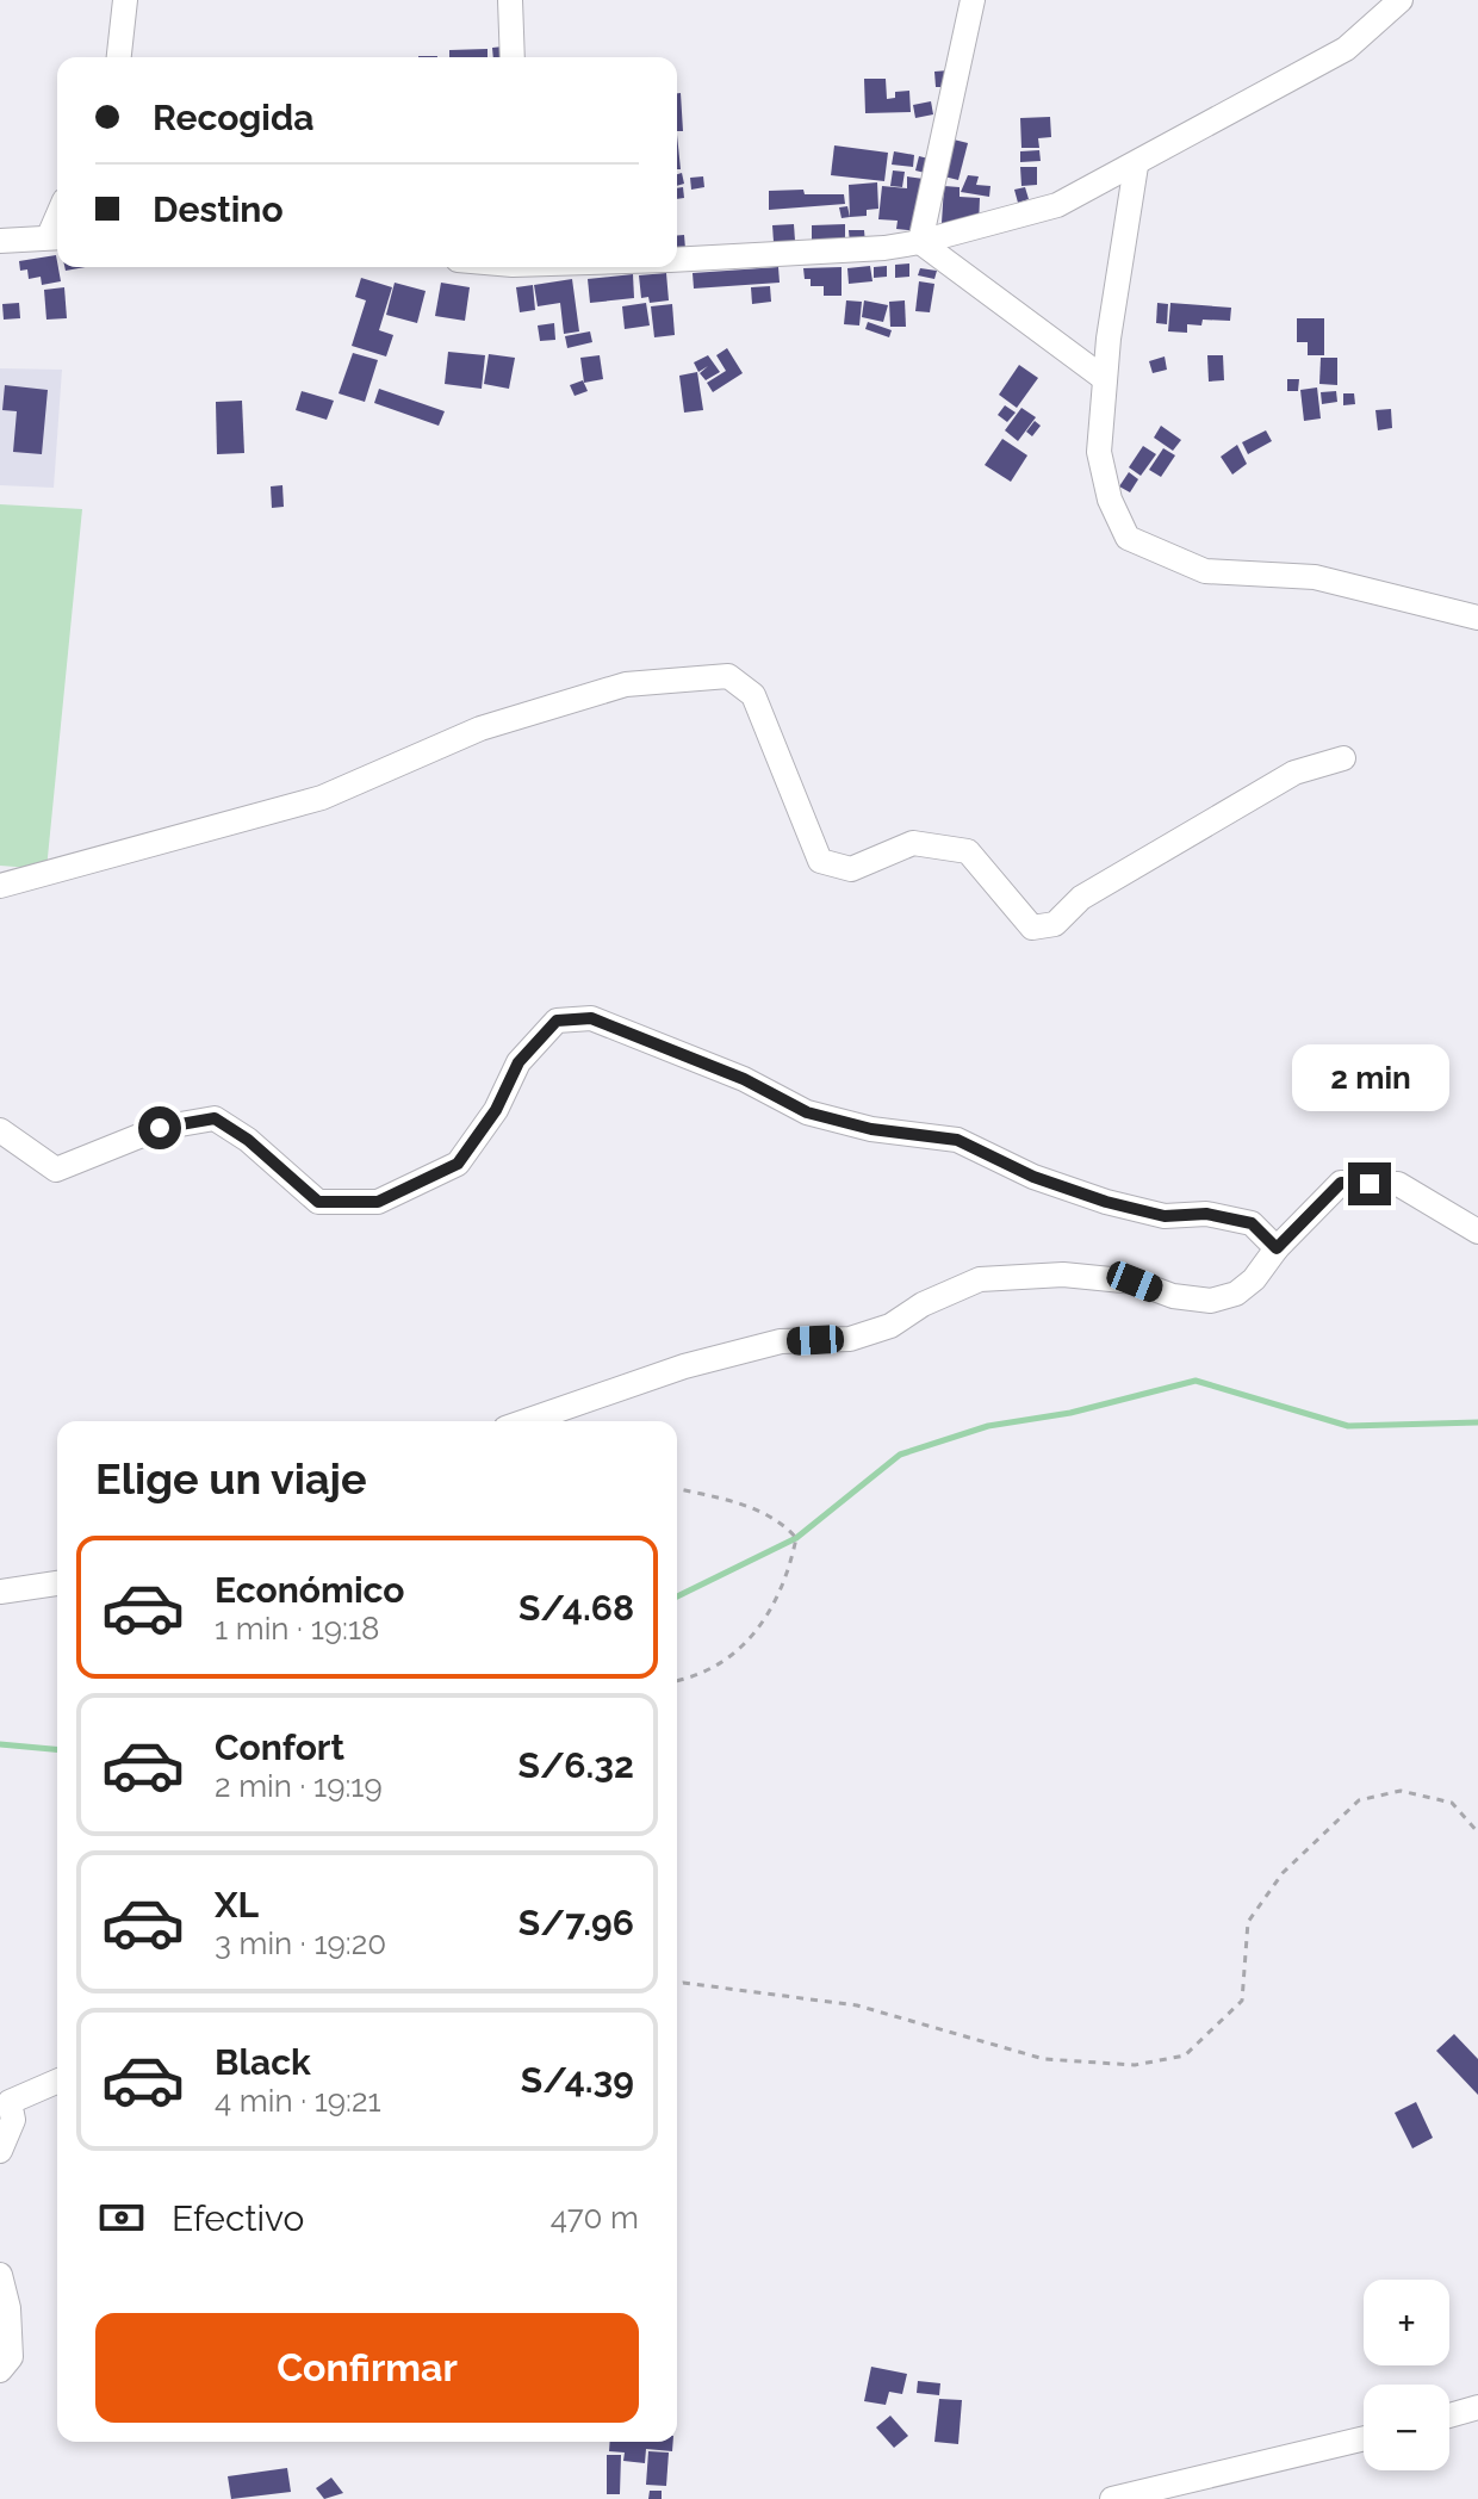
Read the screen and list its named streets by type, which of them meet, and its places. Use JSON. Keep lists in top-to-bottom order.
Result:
{
  "page": {
    "banner": ["Recogida", "Destino"],
    "bubble": "2 min",
    "heading": "Elige un viaje",
    "list": [
      {
        "name": "Económico",
        "note": "1 min · 19:18",
        "value": "S/4.68"
      },
      {
        "name": "Confort",
        "note": "2 min · 19:19",
        "value": "S/6.32"
      },
      {
        "name": "XL",
        "note": "3 min · 19:20",
        "value": "S/7.96"
      },
      {
        "name": "Black",
        "note": "4 min · 19:21",
        "value": "S/4.39"
      }
    ],
    "pay": ["Efectivo", "470 m"],
    "map_buttons": ["+", "−"],
    "buttons": "Confirmar"
  }
}
